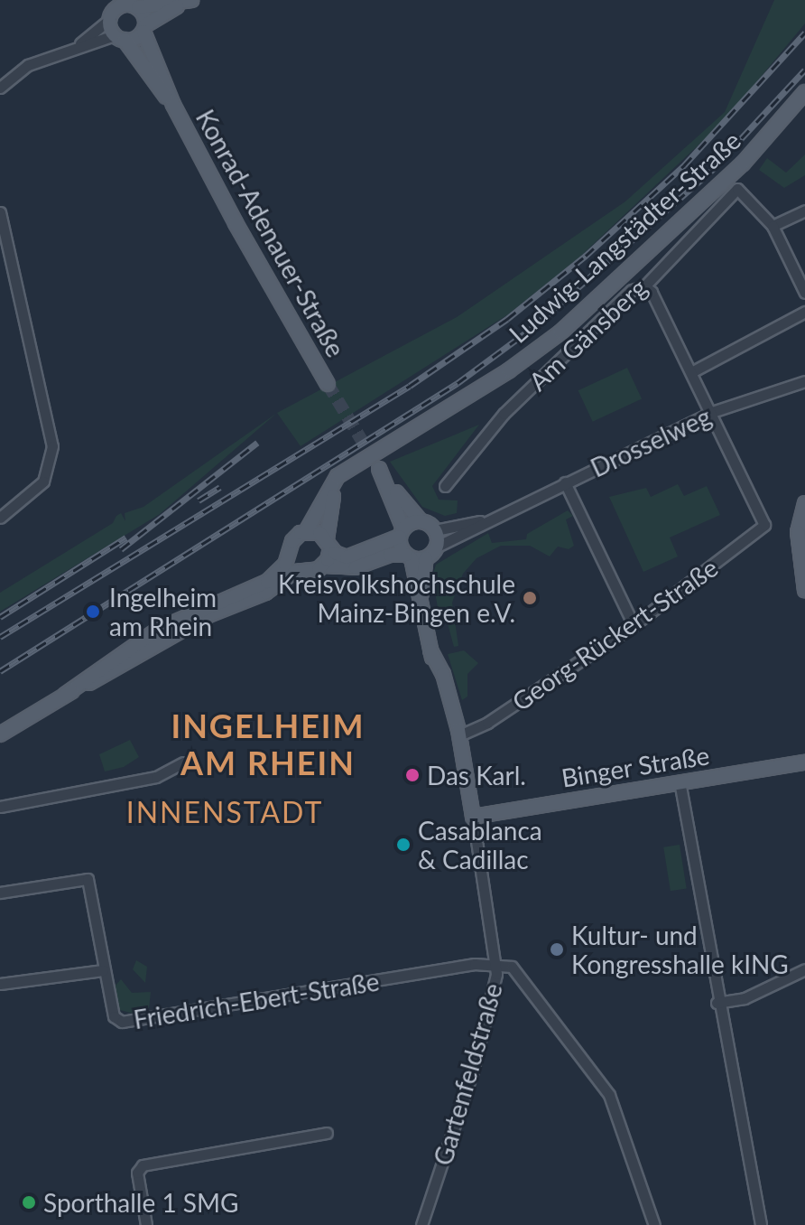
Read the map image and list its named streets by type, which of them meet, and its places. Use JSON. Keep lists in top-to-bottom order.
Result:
{
  "streets": {
    "main road": ["Konrad-Adenauer-Straße", "Ludwig-Langstädter-Straße", "Binger Straße"],
    "street": [
      "Am Gänsberg",
      "Drosselweg",
      "Georg-Rückert-Straße",
      "Friedrich-Ebert-Straße",
      "Gartenfeldstraße"
    ]
  },
  "crossings": [
    ["Drosselweg", "Georg-Rückert-Straße"],
    ["Binger Straße", "Gartenfeldstraße"],
    ["Friedrich-Ebert-Straße", "Gartenfeldstraße"]
  ],
  "districts": ["INGELHEIM AM RHEIN", "INNENSTADT"],
  "places": [
    "Kreisvolkshochschule Mainz-Bingen e.V.",
    "Ingelheim am Rhein",
    "Das Karl.",
    "Casablanca & Cadillac",
    "Kultur- und Kongresshalle kING",
    "Sporthalle 1 SMG"
  ]
}
